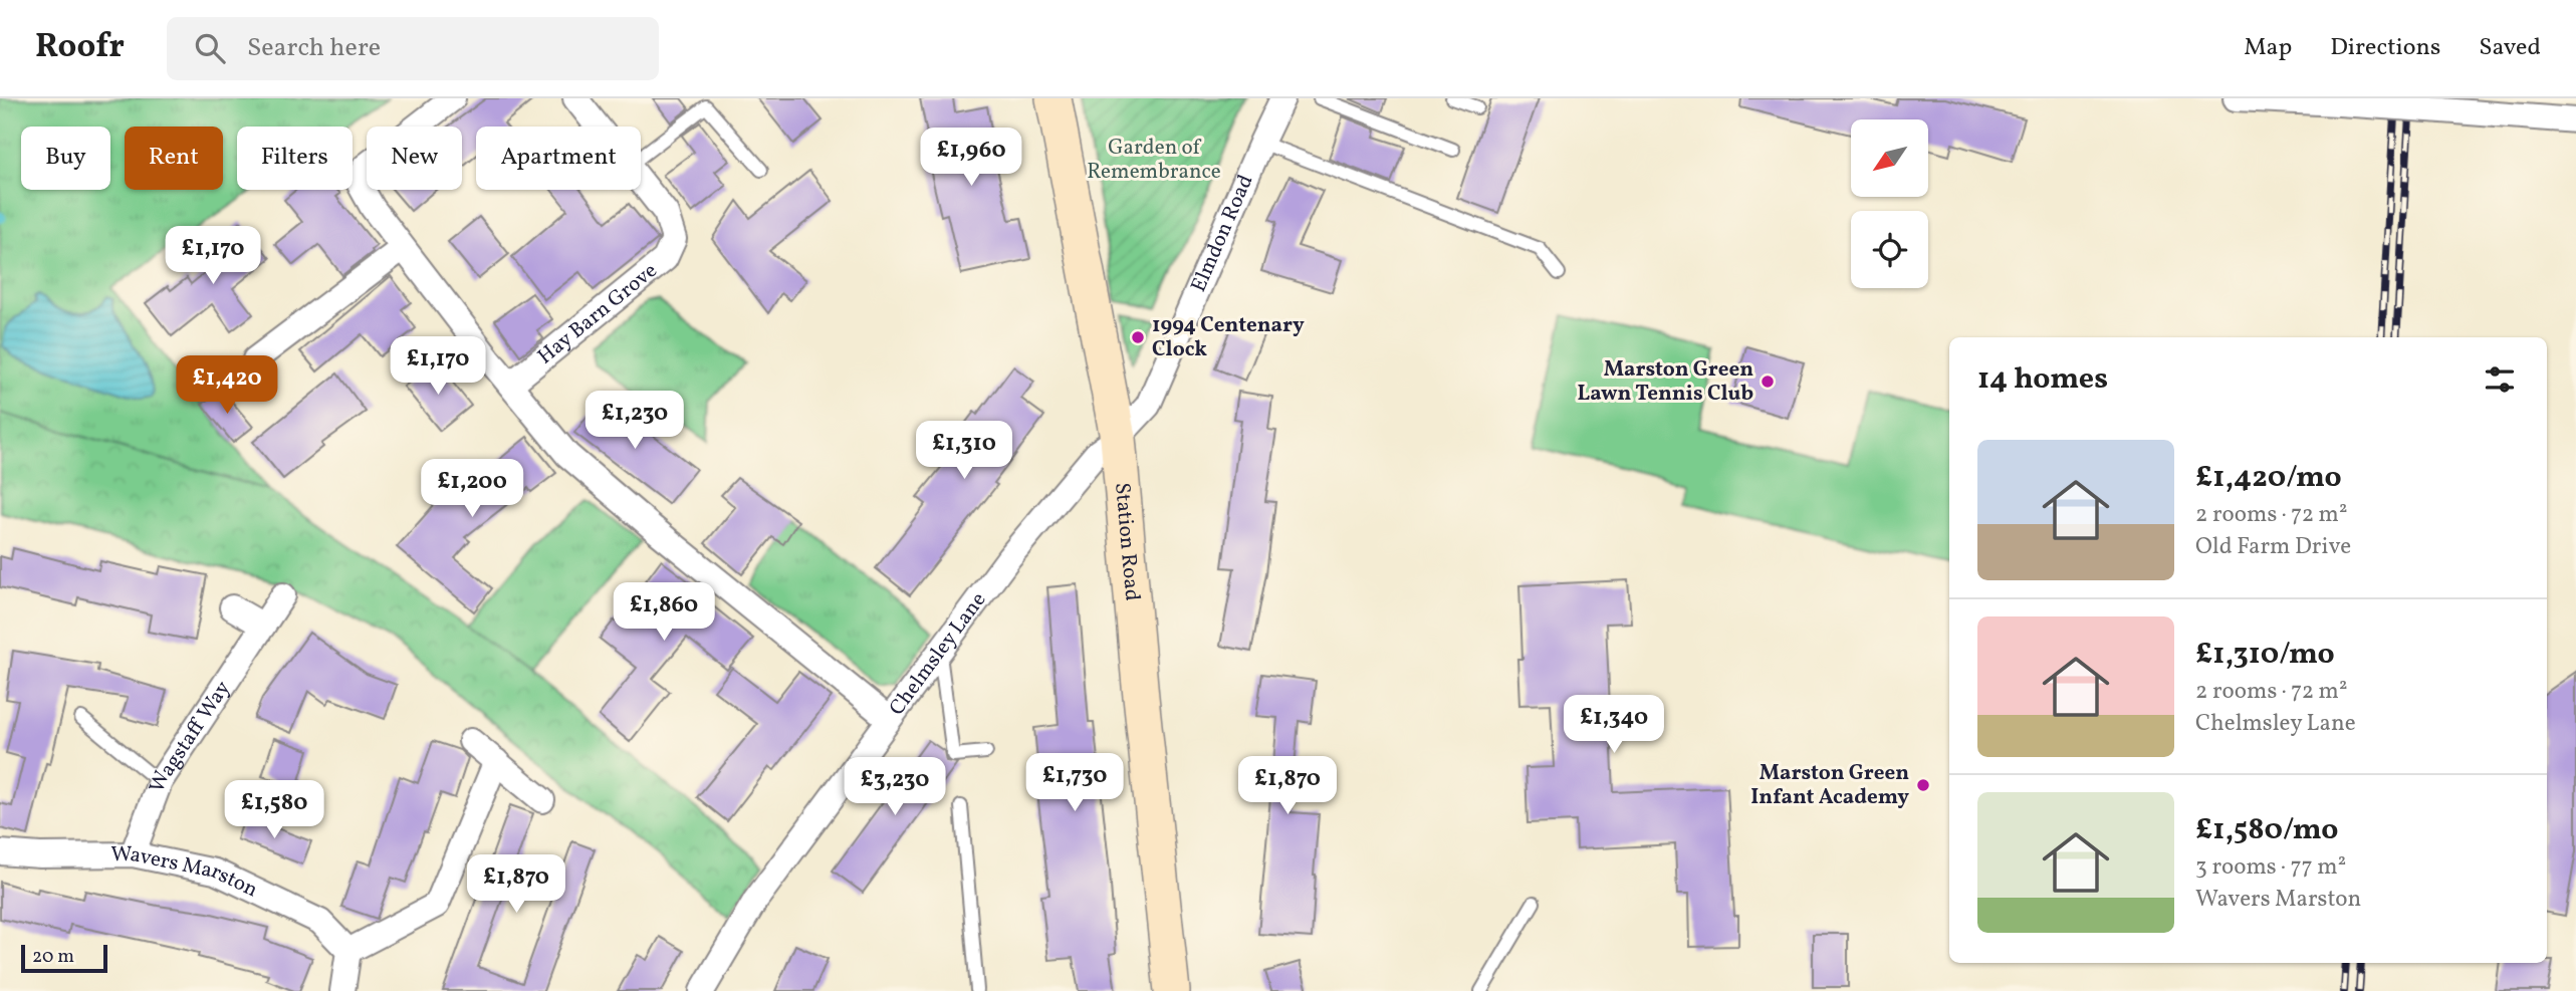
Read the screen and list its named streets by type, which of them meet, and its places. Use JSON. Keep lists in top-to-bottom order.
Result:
{
  "streets": {
    "street": [
      "Elmdon Road",
      "Hay Barn Grove",
      "Station Road",
      "Chelmsley Lane",
      "Wagstaff Way",
      "Wavers Marston"
    ]
  },
  "crossings": [
    ["Elmdon Road", "Station Road"],
    ["Elmdon Road", "Chelmsley Lane"],
    ["Station Road", "Chelmsley Lane"],
    ["Wagstaff Way", "Wavers Marston"]
  ],
  "parks": ["Garden of Remembrance"],
  "places": ["1994 Centenary Clock", "Marston Green Lawn Tennis Club", "Marston Green Infant Academy"],
  "scale_bar": "20 m",
  "north": "bottom left",
  "page": {
    "header": "Roofr",
    "search": "Search here",
    "nav": ["Map", "Directions", "Saved"],
    "chip": [
      "Buy",
      "Rent",
      "Filters",
      "New",
      "Apartment"
    ],
    "price": [
      "£1,960",
      "£1,170",
      "£1,170",
      "£1,420",
      "£1,230",
      "£1,310",
      "£1,200",
      "£1,860",
      "£1,340",
      "£1,730",
      "£1,870",
      "£3,230",
      "£1,580",
      "£1,870"
    ],
    "heading": "14 homes",
    "list": [
      {
        "name": "£1,420/mo",
        "note": "2 rooms · 72 m² · Old Farm Drive"
      },
      {
        "name": "£1,310/mo",
        "note": "2 rooms · 72 m² · Chelmsley Lane"
      },
      {
        "name": "£1,580/mo",
        "note": "3 rooms · 77 m² · Wavers Marston"
      }
    ],
    "scale": "20 m"
  }
}
